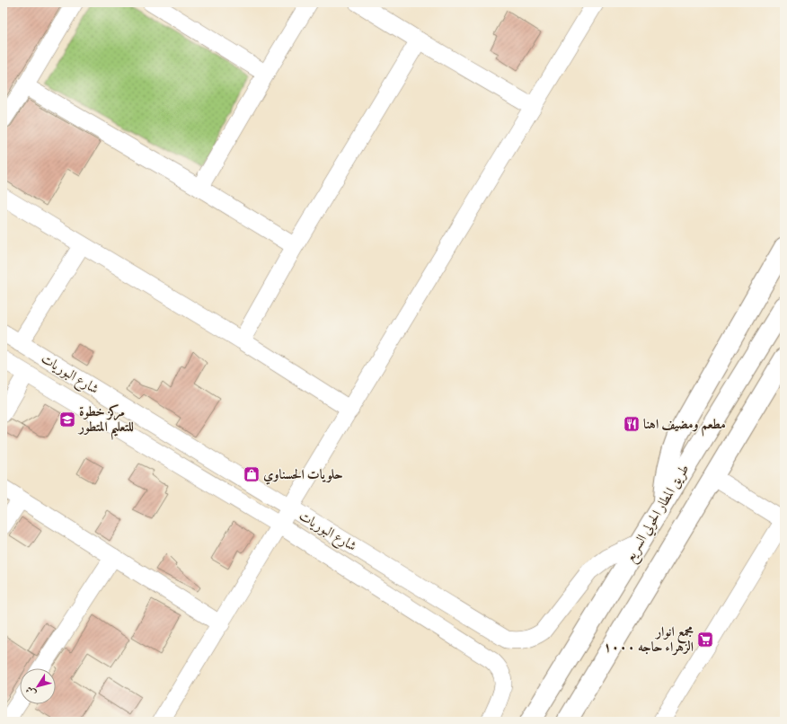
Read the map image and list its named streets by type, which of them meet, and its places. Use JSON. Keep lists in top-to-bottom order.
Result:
{
  "streets": {
    "highway": ["طريق المطار الحولي السريع"],
    "street": ["شارع البوريات"]
  },
  "crossings": [
    ["شارع البوريات", "طريق المطار الحولي السريع"]
  ],
  "places": {
    "school or university": ["مركز خطوة للتعليم المتطور"],
    "restaurant": ["مطعم ومضيف اهنا"],
    "shop": ["حلويات الحسناوي"],
    "supermarket": ["مجمع انوار الزهراء حاجه ١٠٠٠"]
  },
  "north": "bottom left"
}
